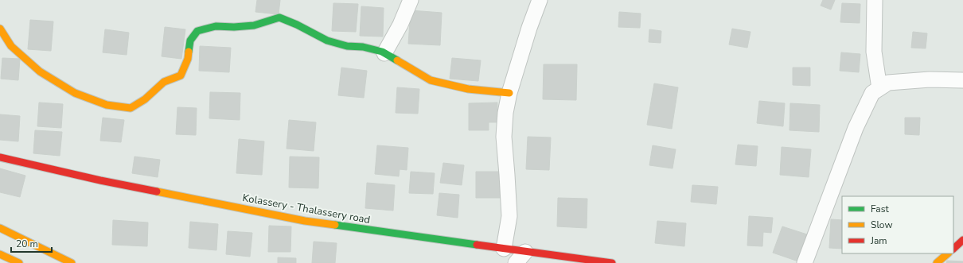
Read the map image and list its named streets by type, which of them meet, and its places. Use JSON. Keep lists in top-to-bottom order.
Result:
{
  "streets": {
    "main road": ["Kolassery - Thalassery road"]
  },
  "legend": ["Fast", "Slow", "Jam"],
  "scale_bar": "20 m"
}
